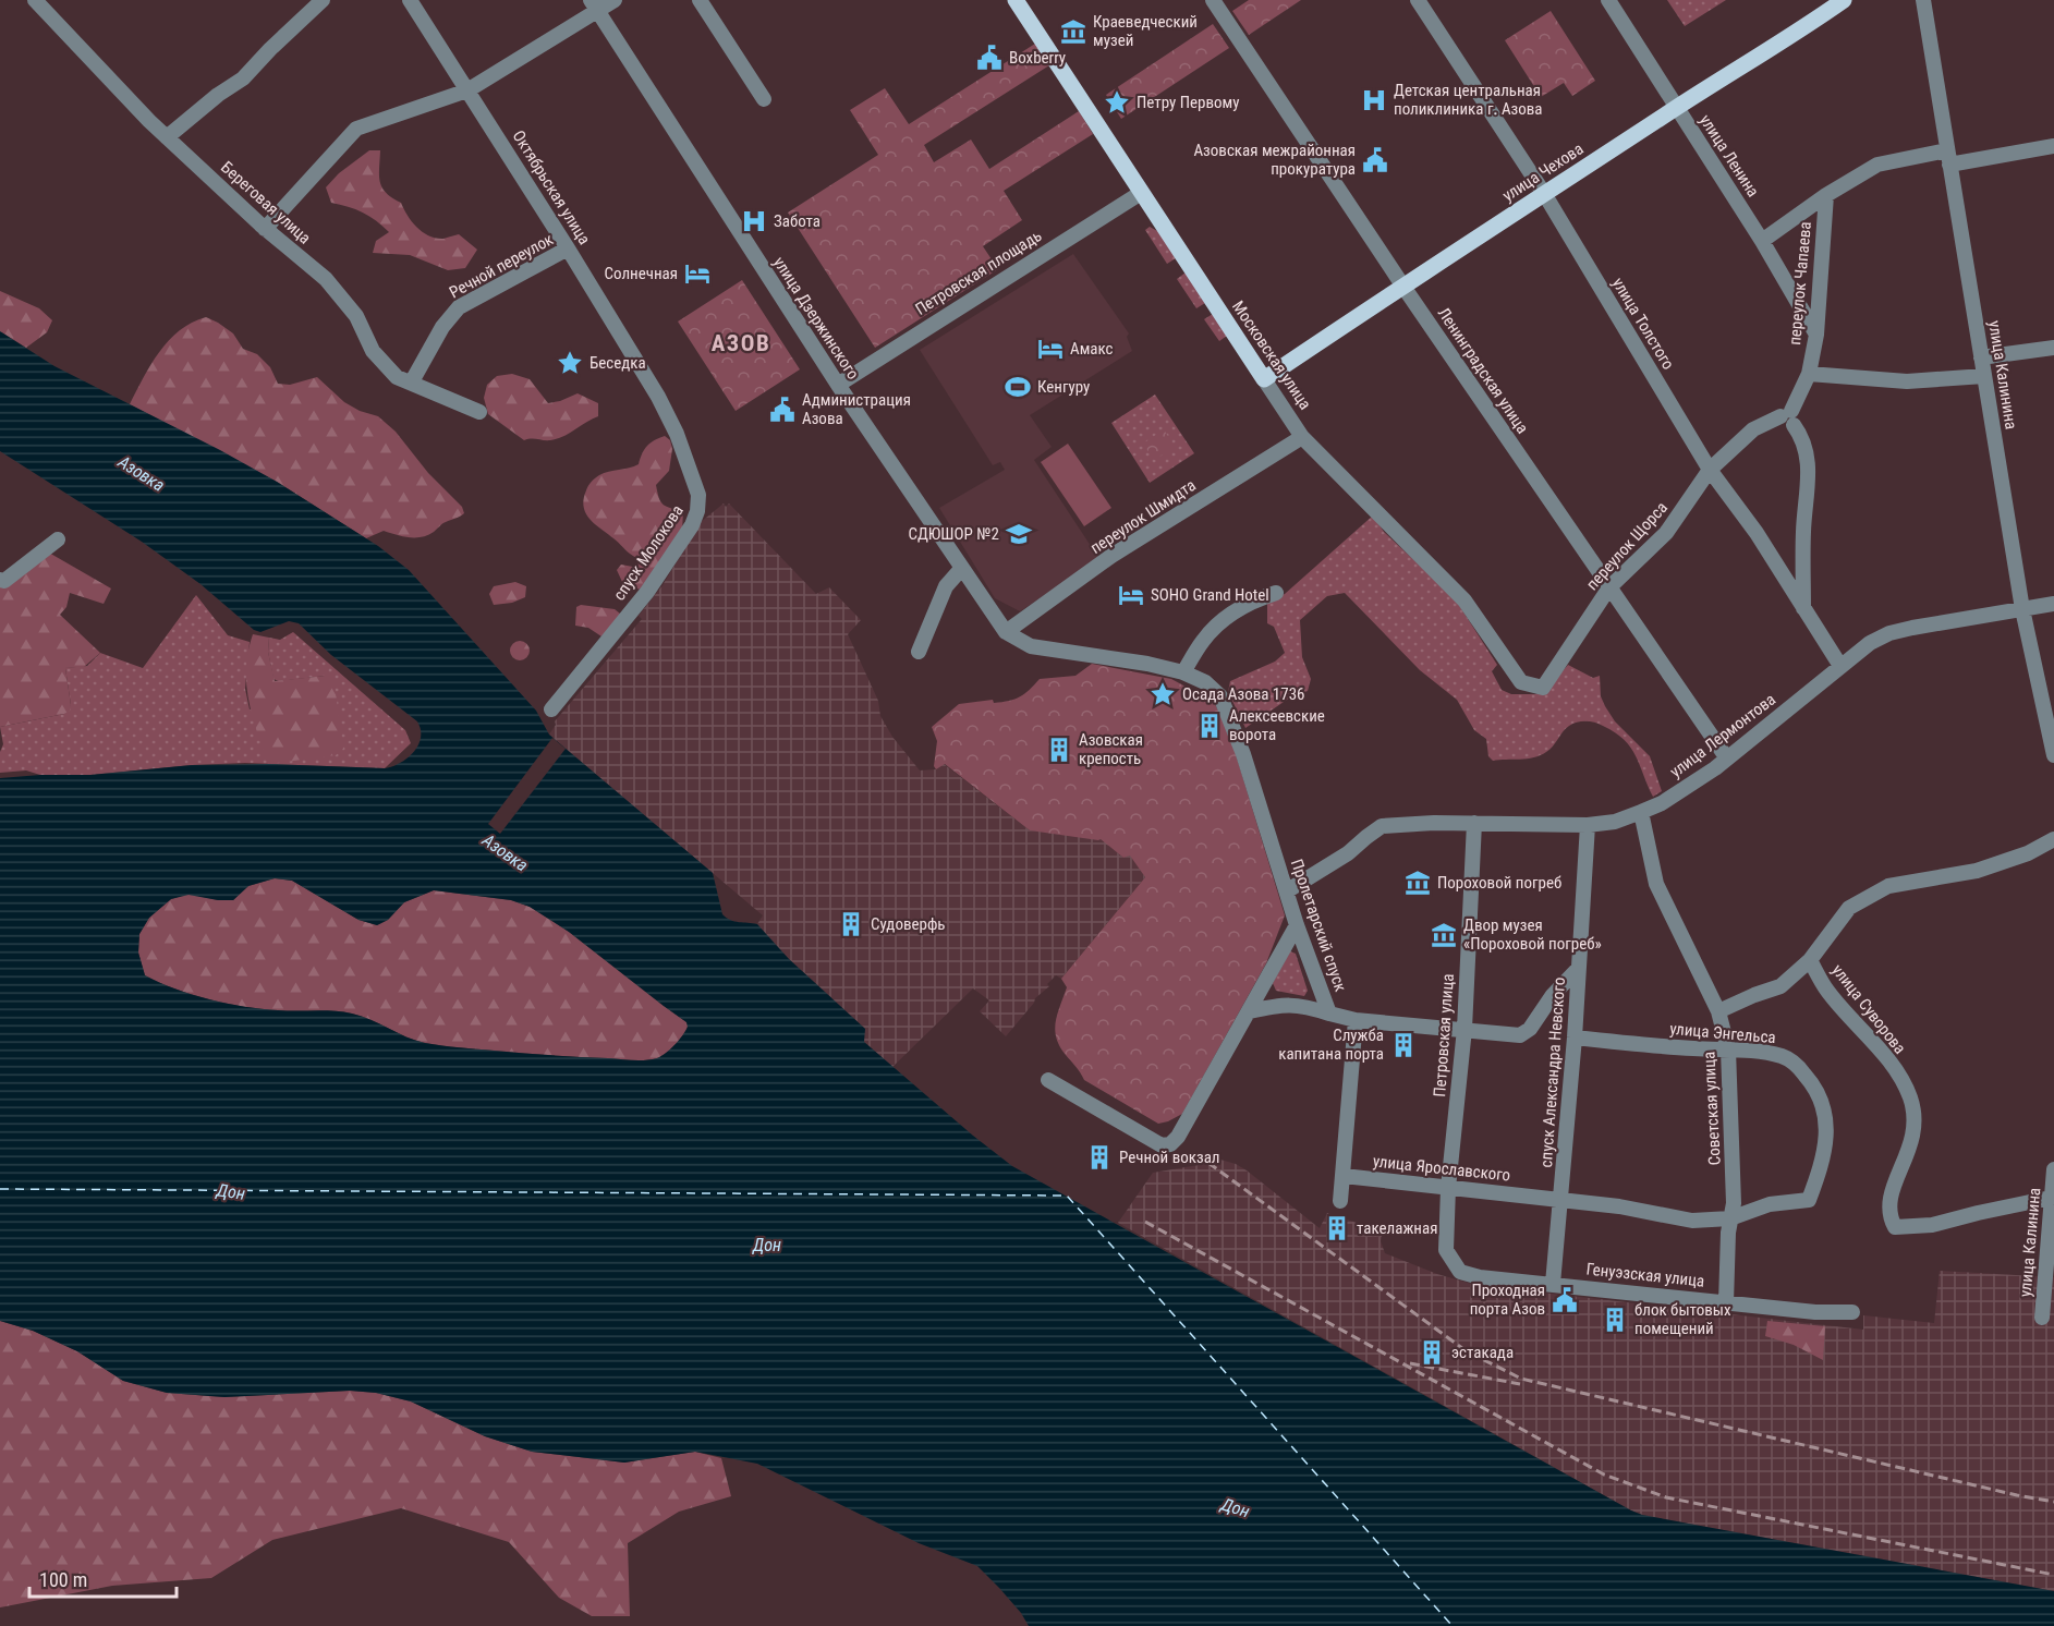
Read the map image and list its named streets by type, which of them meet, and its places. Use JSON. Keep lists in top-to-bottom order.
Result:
{
  "streets": {
    "main road": ["улица Чехова", "Московская улица"],
    "street": [
      "улица Ленина",
      "Октябрьская улица",
      "Береговая улица",
      "Речной переулок",
      "Петровская площадь",
      "переулок Чапаева",
      "улица Дзержинского",
      "улица Толстого",
      "Ленинградская улица",
      "улица Калинина",
      "переулок Шмидта",
      "переулок Щорса",
      "спуск Молокова",
      "улица Лермонтова",
      "Пролетарский спуск",
      "улица Суворова",
      "улица Энгельса",
      "Петровская улица",
      "спуск Александра Невского",
      "Советская улица",
      "улица Ярославского",
      "Генуэзская улица"
    ]
  },
  "crossings": [
    ["улица Ленина", "улица Чехова"],
    ["улица Ленина", "переулок Чапаева"],
    ["улица Чехова", "улица Толстого"],
    ["улица Чехова", "Московская улица"],
    ["улица Чехова", "Ленинградская улица"],
    ["Октябрьская улица", "Речной переулок"],
    ["Октябрьская улица", "спуск Молокова"],
    ["Береговая улица", "Речной переулок"],
    ["Петровская площадь", "улица Дзержинского"],
    ["Петровская площадь", "Московская улица"],
    ["переулок Чапаева", "улица Калинина"],
    ["переулок Чапаева", "переулок Щорса"],
    ["улица Дзержинского", "переулок Шмидта"],
    ["улица Дзержинского", "Пролетарский спуск"],
    ["улица Толстого", "переулок Щорса"],
    ["улица Толстого", "улица Лермонтова"],
    ["Московская улица", "переулок Шмидта"],
    ["Московская улица", "переулок Щорса"],
    ["Ленинградская улица", "переулок Щорса"],
    ["Ленинградская улица", "улица Лермонтова"],
    ["улица Калинина", "улица Лермонтова"],
    ["улица Калинина", "улица Суворова"],
    ["улица Лермонтова", "Пролетарский спуск"],
    ["улица Лермонтова", "Петровская улица"],
    ["улица Лермонтова", "спуск Александра Невского"],
    ["улица Лермонтова", "Советская улица"],
    ["улица Суворова", "Советская улица"],
    ["улица Энгельса", "спуск Александра Невского"],
    ["улица Энгельса", "Советская улица"],
    ["улица Энгельса", "улица Ярославского"],
    ["Петровская улица", "улица Ярославского"],
    ["Петровская улица", "Генуэзская улица"],
    ["спуск Александра Невского", "улица Ярославского"],
    ["спуск Александра Невского", "Генуэзская улица"],
    ["Советская улица", "улица Ярославского"],
    ["Советская улица", "Генуэзская улица"]
  ],
  "districts": ["АЗОВ"],
  "water": ["Азовка", "Дон"],
  "places": {
    "museum": ["Краеведческий музей", "Пороховой погреб", "Двор музея «Пороховой погреб»"],
    "public building": [
      "Boxberry",
      "Азовская межрайонная прокуратура",
      "Администрация Азова",
      "Проходная порта Азов"
    ],
    "hospital": ["Детская центральная поликлиника г. Азова", "Забота"],
    "place": ["Петру Первому", "Беседка", "Осада Азова 1736"],
    "hotel": ["Солнечная", "Амакс", "SOHO Grand Hotel"],
    "sports": ["Кенгуру"],
    "school or university": ["СДЮШОР №2"],
    "building": [
      "Алексеевские ворота",
      "Азовская крепость",
      "Судоверфь",
      "Служба капитана порта",
      "Речной вокзал",
      "такелажная",
      "блок бытовых помещений",
      "эстакада"
    ]
  },
  "scale_bar": "100 m"
}
